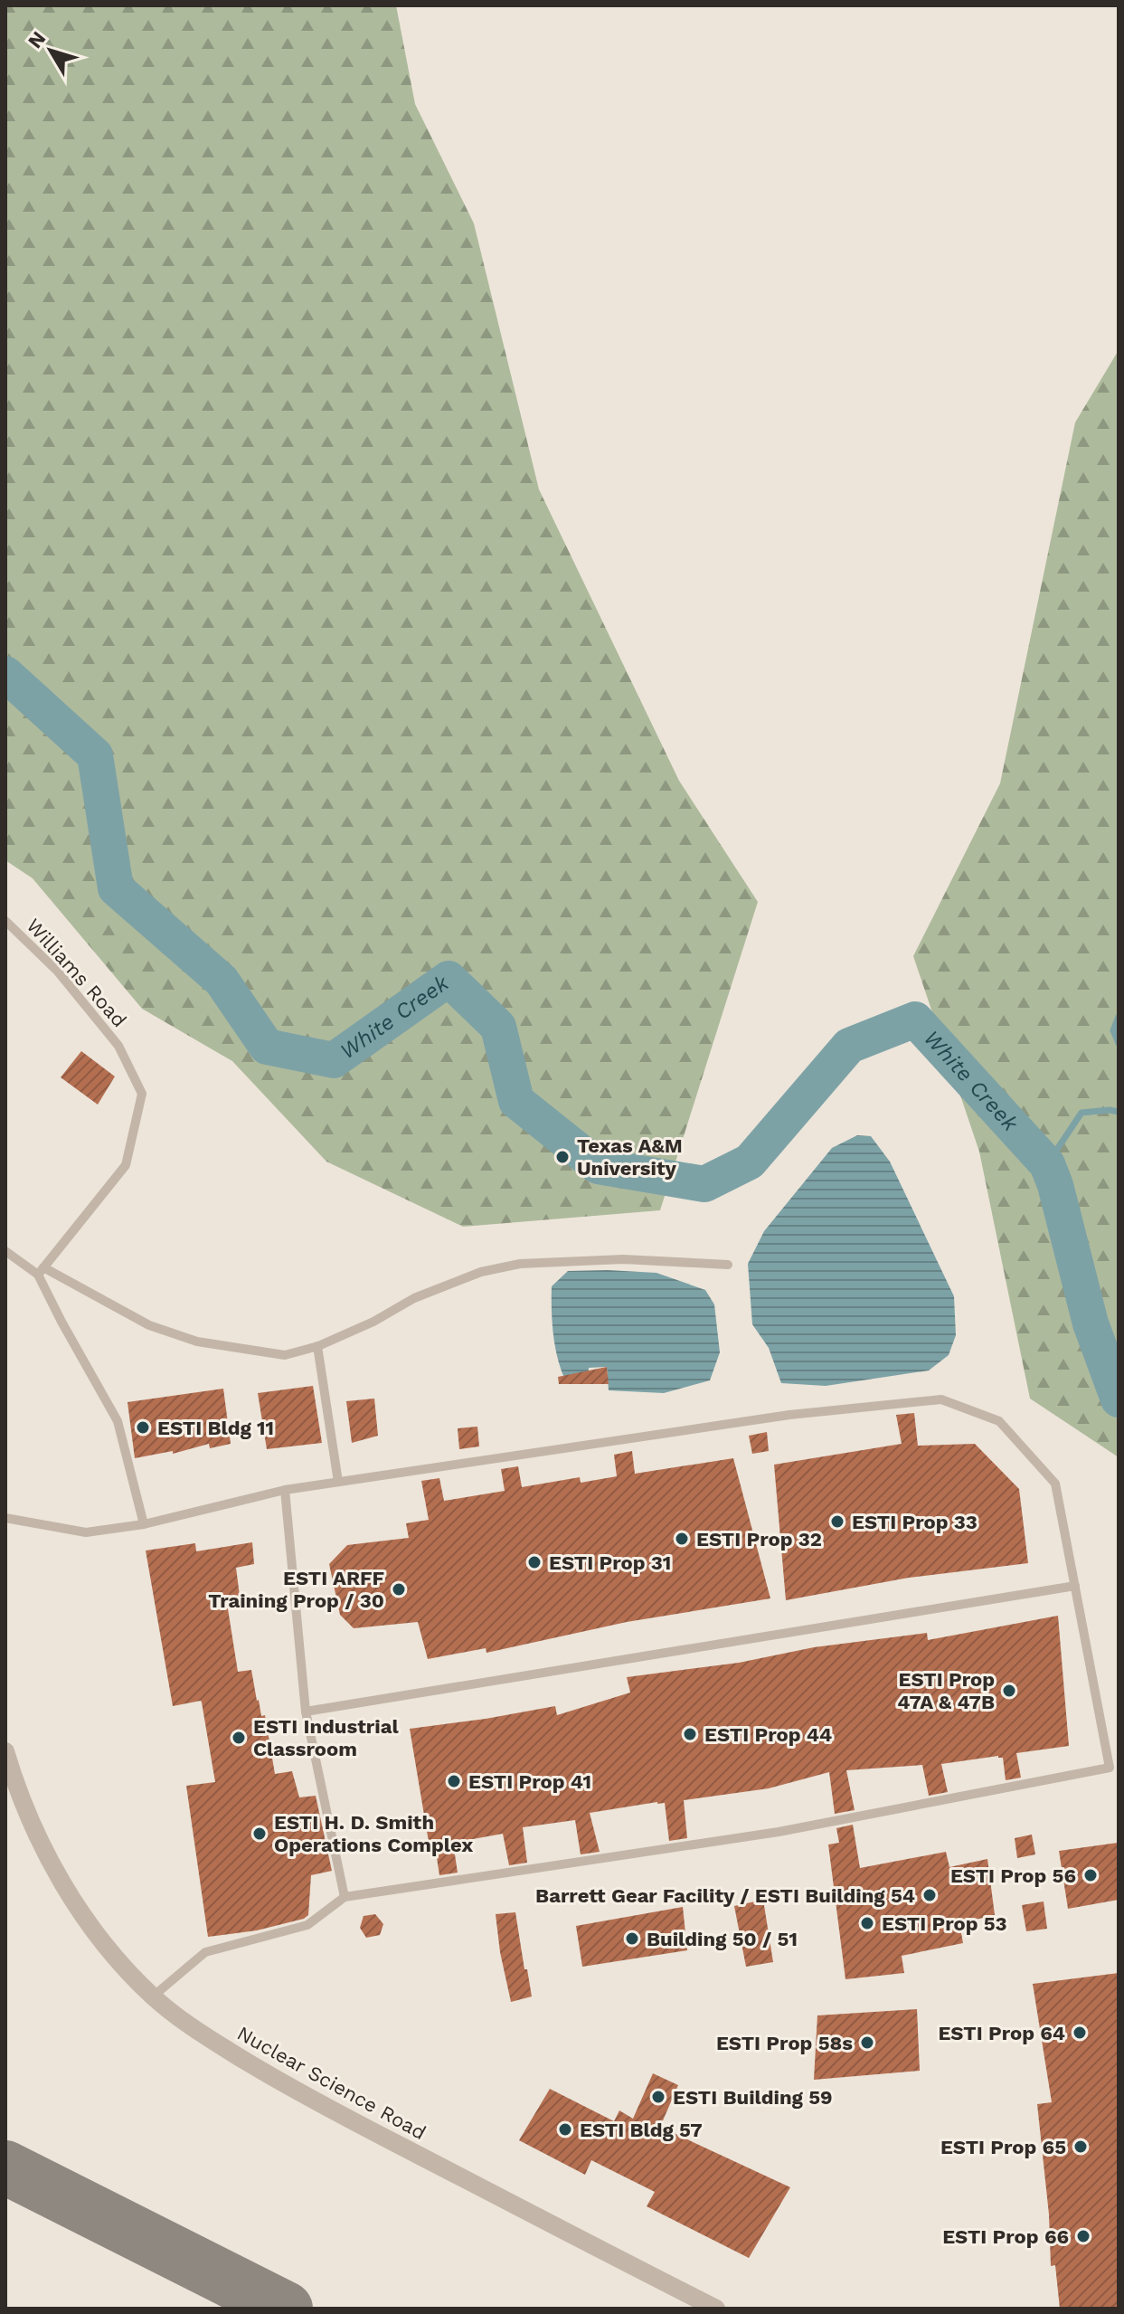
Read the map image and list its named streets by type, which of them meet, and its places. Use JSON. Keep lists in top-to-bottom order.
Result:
{
  "streets": {
    "street": ["Nuclear Science Road"],
    "lane": ["Williams Road"]
  },
  "water": ["White Creek"],
  "places": [
    "Texas A&M University",
    "ESTI Bldg 11",
    "ESTI Prop 33",
    "ESTI Prop 32",
    "ESTI Prop 31",
    "ESTI ARFF Training Prop / 30",
    "ESTI Prop 47A & 47B",
    "ESTI Prop 44",
    "ESTI Industrial Classroom",
    "ESTI Prop 41",
    "ESTI H. D. Smith Operations Complex",
    "ESTI Prop 56",
    "Barrett Gear Facility / ESTI Building 54",
    "ESTI Prop 53",
    "Building 50 / 51",
    "ESTI Prop 64",
    "ESTI Prop 58s",
    "ESTI Building 59",
    "ESTI Bldg 57",
    "ESTI Prop 65",
    "ESTI Prop 66"
  ],
  "north": "top left"
}
